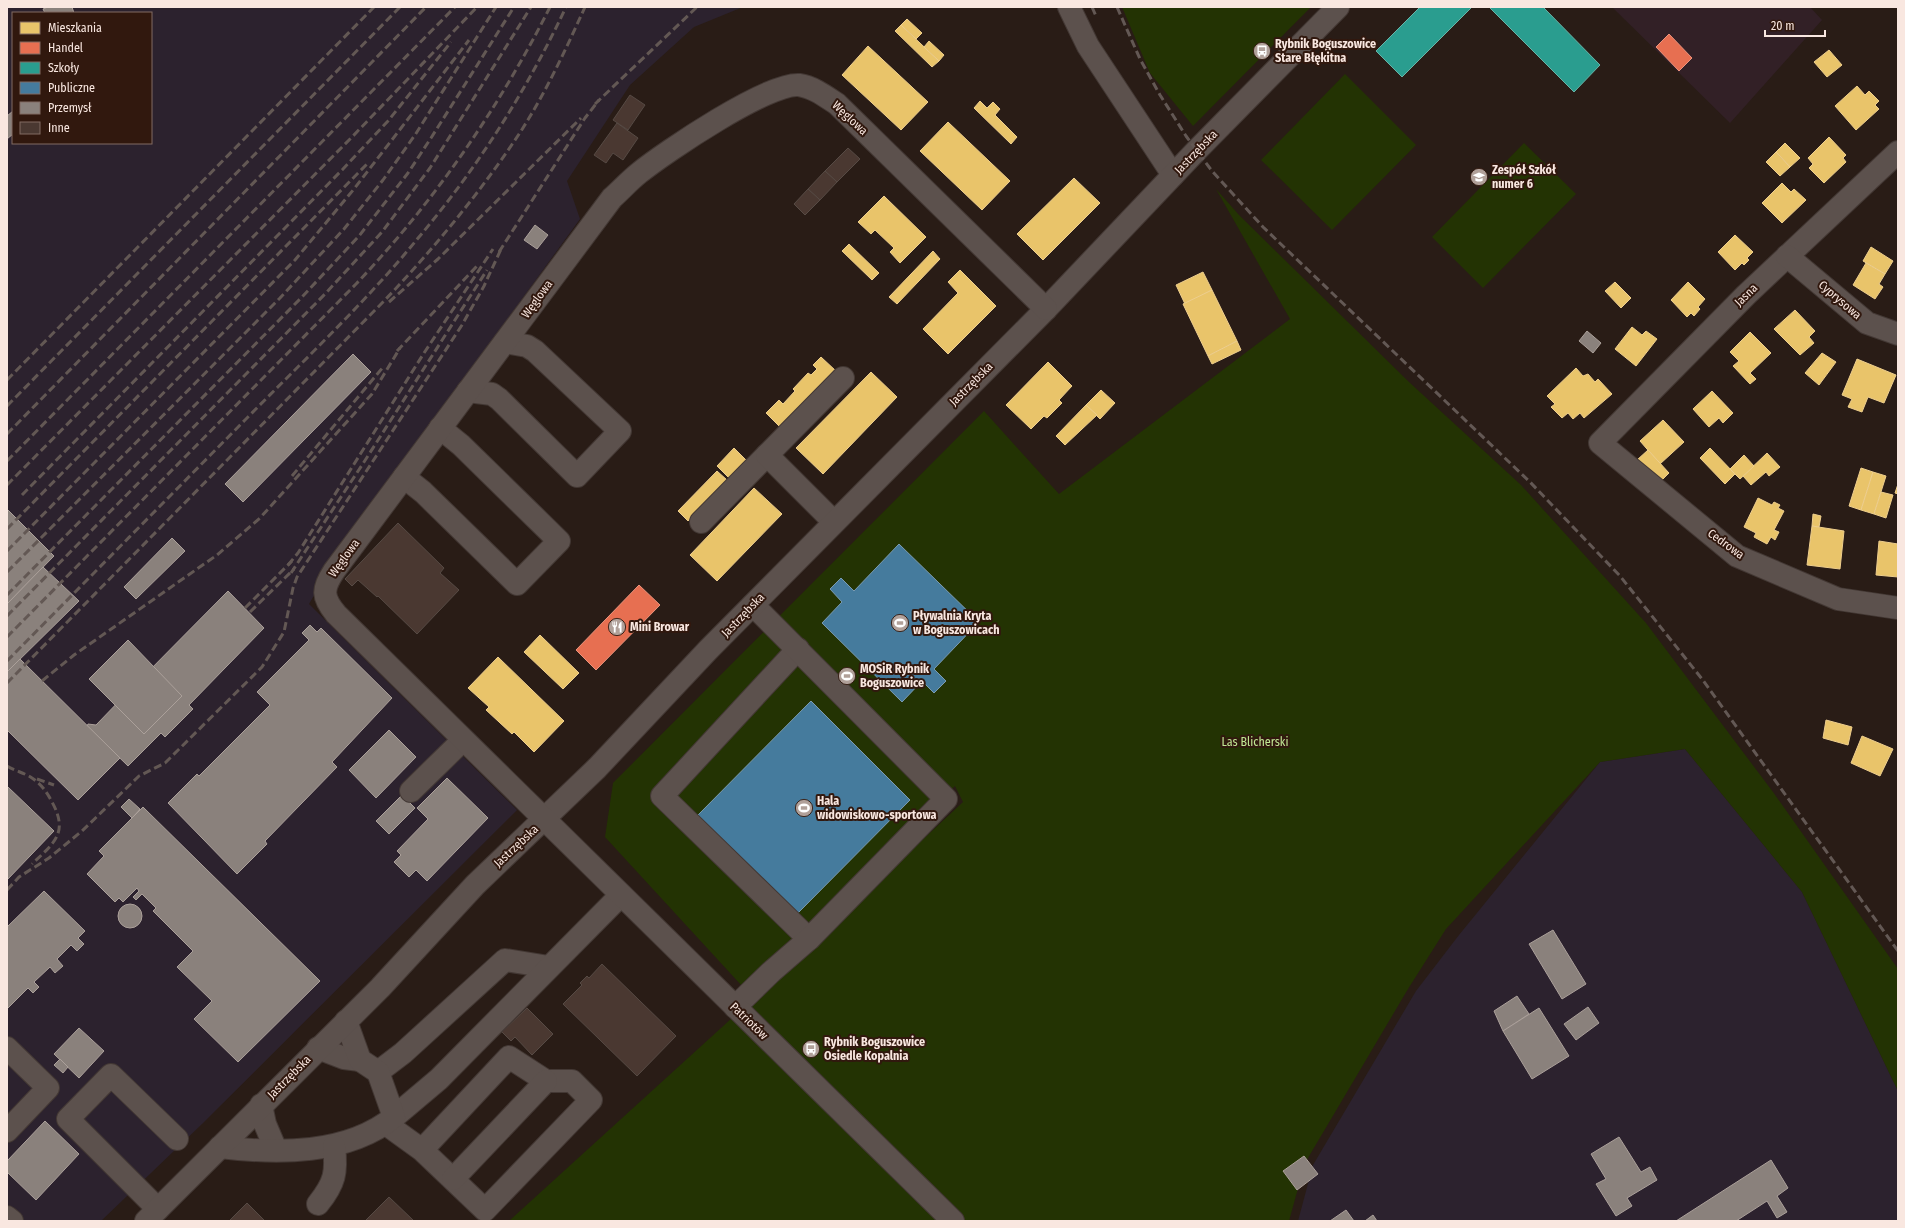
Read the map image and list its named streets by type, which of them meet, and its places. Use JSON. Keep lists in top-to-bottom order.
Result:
{
  "streets": {
    "street": [
      "Węglowa",
      "Jastrzębska",
      "Jasna",
      "Cyprysowa",
      "Cedrowa",
      "Patriotów"
    ]
  },
  "crossings": [
    ["Węglowa", "Jastrzębska"],
    ["Węglowa", "Patriotów"],
    ["Jastrzębska", "Patriotów"],
    ["Jasna", "Cyprysowa"],
    ["Jasna", "Cedrowa"]
  ],
  "parks": ["Las Blicherski"],
  "places": {
    "bus stop": ["Rybnik Boguszowice Stare Błękitna", "Rybnik Boguszowice Osiedle Kopalnia"],
    "school or university": ["Zespół Szkół numer 6"],
    "sports": ["Pływalnia Kryta w Boguszowicach", "MOSiR Rybnik Boguszowice", "Hala widowiskowo-sportowa"],
    "restaurant": ["Mini Browar"]
  },
  "legend": [
    "Mieszkania",
    "Handel",
    "Szkoły",
    "Publiczne",
    "Przemysł",
    "Inne"
  ],
  "scale_bar": "20 m"
}
